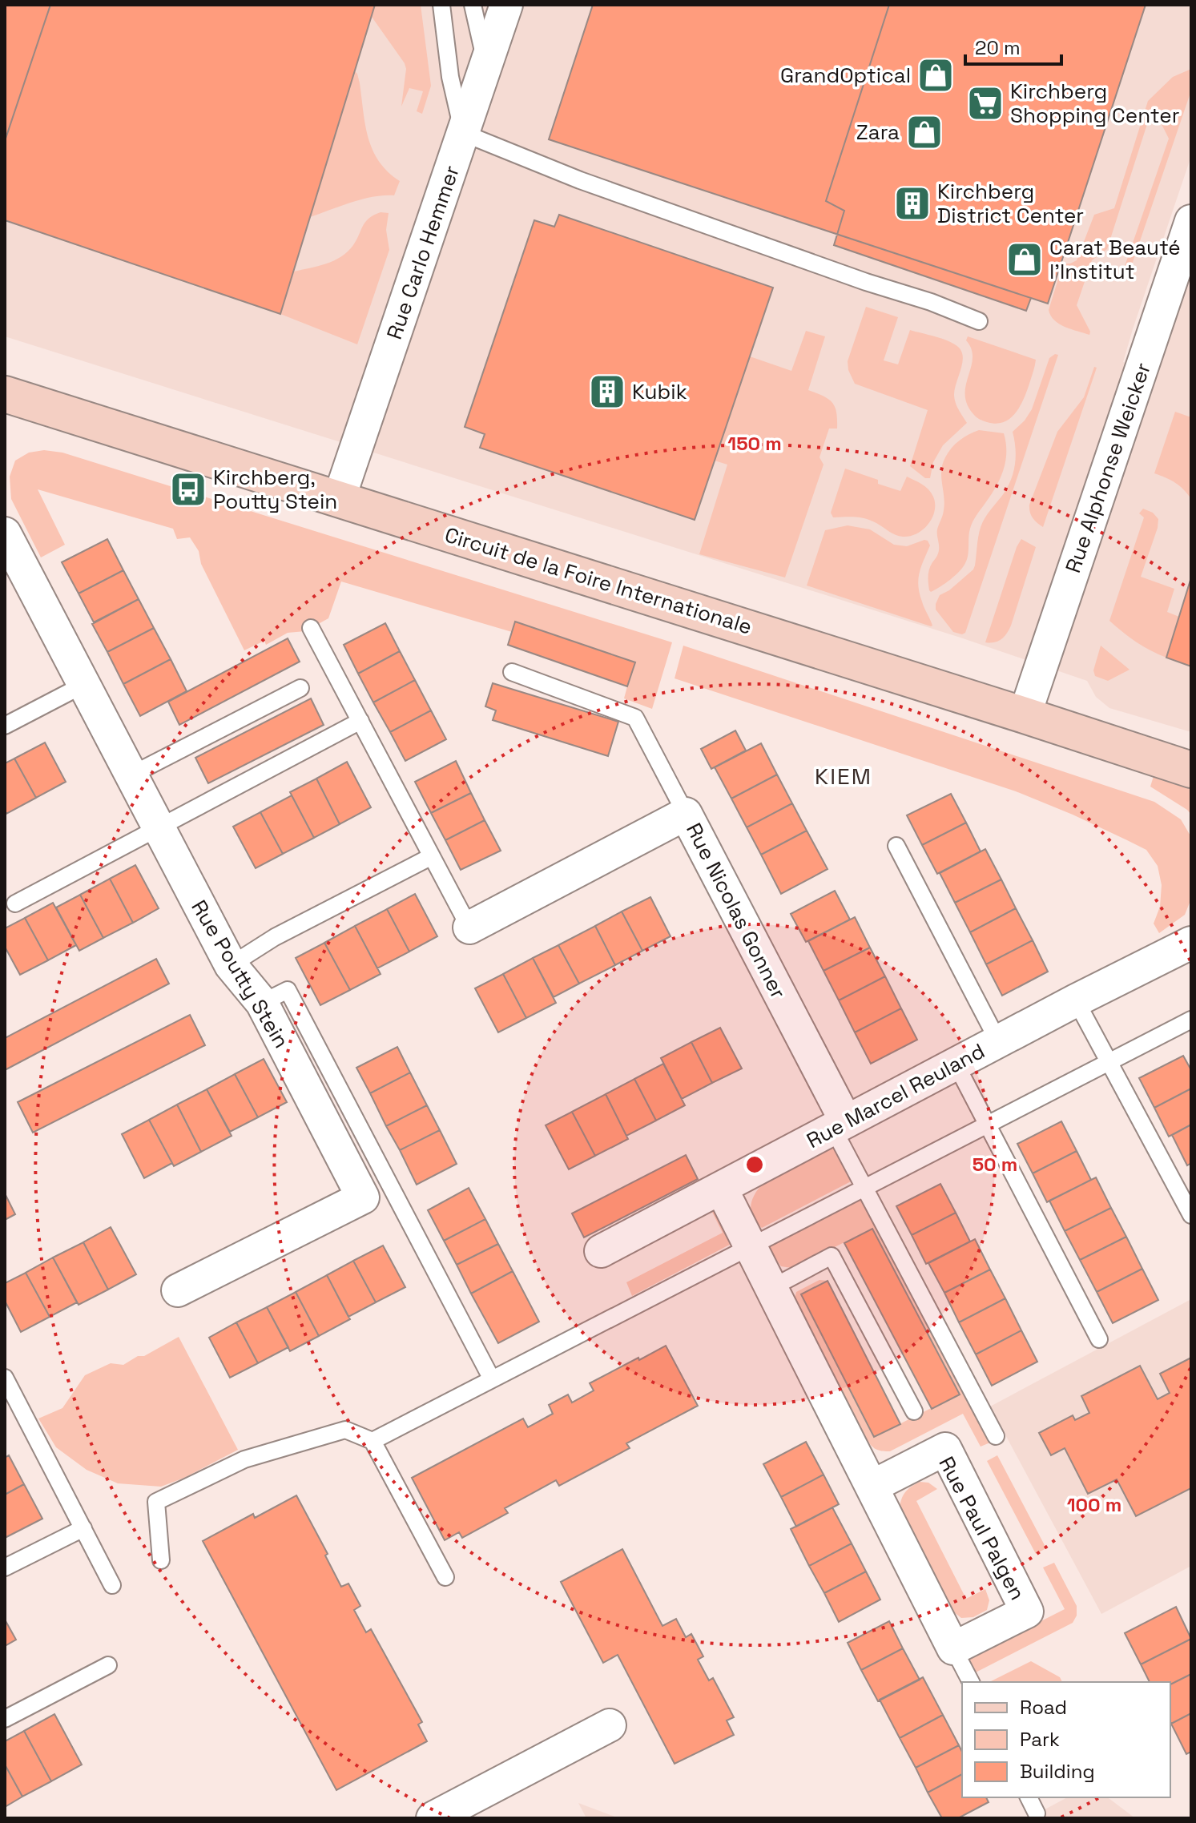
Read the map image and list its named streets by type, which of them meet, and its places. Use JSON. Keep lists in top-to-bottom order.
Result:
{
  "streets": {
    "street": [
      "Rue Carlo Hemmer",
      "Rue Alphonse Weicker",
      "Circuit de la Foire Internationale",
      "Rue Nicolas Gonner",
      "Rue Poutty Stein",
      "Rue Marcel Reuland",
      "Rue Paul Palgen"
    ]
  },
  "crossings": [
    ["Rue Carlo Hemmer", "Circuit de la Foire Internationale"],
    ["Rue Alphonse Weicker", "Circuit de la Foire Internationale"],
    ["Rue Nicolas Gonner", "Rue Marcel Reuland"]
  ],
  "districts": ["KIEM"],
  "places": {
    "shop": ["GrandOptical", "Zara", "Carat Beauté l'Institut"],
    "supermarket": ["Kirchberg Shopping Center"],
    "building": ["Kirchberg District Center", "Kubik"],
    "bus stop": ["Kirchberg, Poutty Stein"]
  },
  "legend": ["Road", "Park", "Building"],
  "scale_bar": "20 m",
  "rings": ["150 m", "50 m", "100 m"]
}
